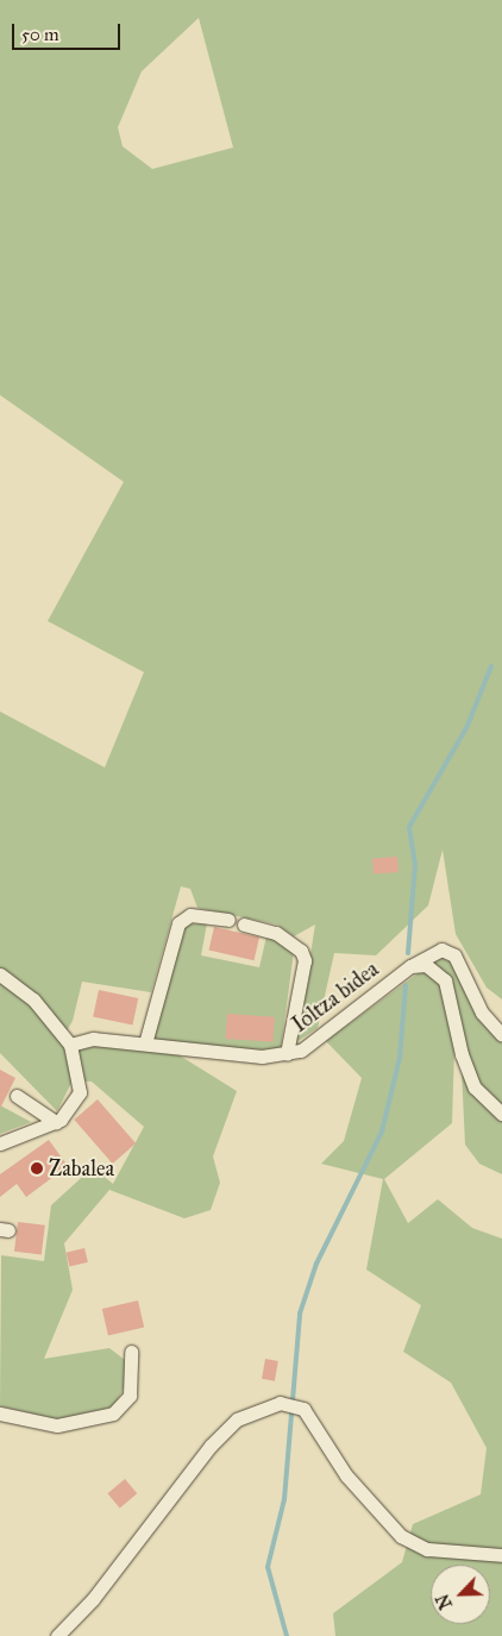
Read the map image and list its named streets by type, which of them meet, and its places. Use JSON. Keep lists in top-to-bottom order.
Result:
{
  "streets": {
    "street": ["Ioltza bidea"]
  },
  "places": ["Zabalea"],
  "scale_bar": "50 m",
  "north": "bottom left"
}
